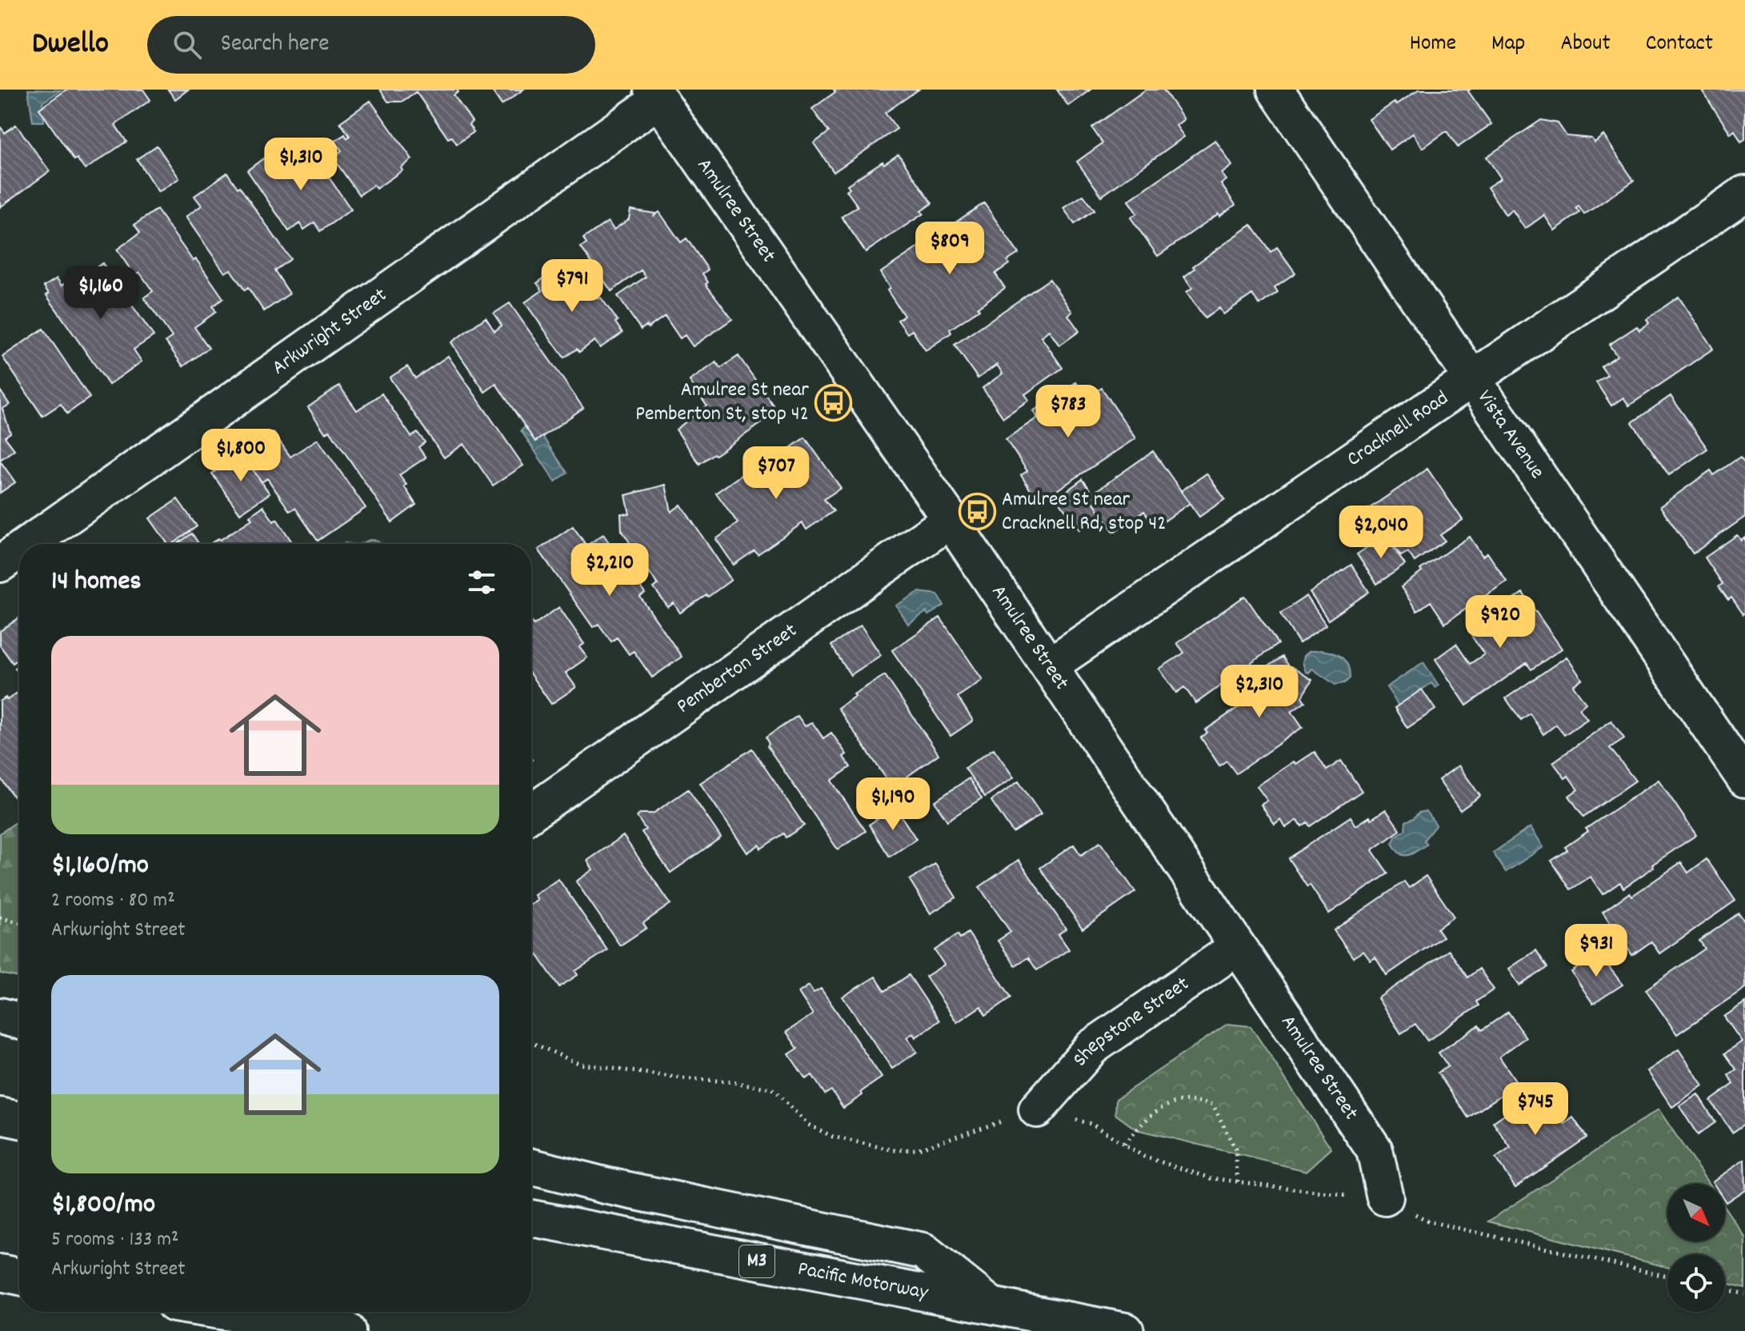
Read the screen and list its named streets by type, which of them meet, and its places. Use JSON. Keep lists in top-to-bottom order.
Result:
{
  "streets": {
    "main road": [
      "Amulree Street",
      "Arkwright Street",
      "Cracknell Road",
      "Vista Avenue",
      "Pemberton Street",
      "Shepstone Street",
      "M3",
      "Pacific Motorway"
    ]
  },
  "crossings": [
    ["Amulree Street", "Arkwright Street"],
    ["Amulree Street", "Cracknell Road"],
    ["Amulree Street", "Pemberton Street"],
    ["Amulree Street", "Shepstone Street"],
    ["Cracknell Road", "Vista Avenue"]
  ],
  "places": {
    "bus stop": ["Amulree St near Pemberton St, stop 42", "Amulree St near Cracknell Rd, stop 42"]
  },
  "north": "bottom right",
  "page": {
    "header": "Dwello",
    "search": "Search here",
    "nav": [
      "Home",
      "Map",
      "About",
      "Contact"
    ],
    "price": [
      "$1,310",
      "$809",
      "$791",
      "$1,160",
      "$783",
      "$1,800",
      "$707",
      "$2,040",
      "$2,210",
      "$920",
      "$2,310",
      "$1,190",
      "$931",
      "$745"
    ],
    "heading": "14 homes",
    "list": [
      {
        "name": "$1,160/mo",
        "note": "2 rooms · 80 m² · Arkwright Street"
      },
      {
        "name": "$1,800/mo",
        "note": "5 rooms · 133 m² · Arkwright Street"
      }
    ]
  }
}
